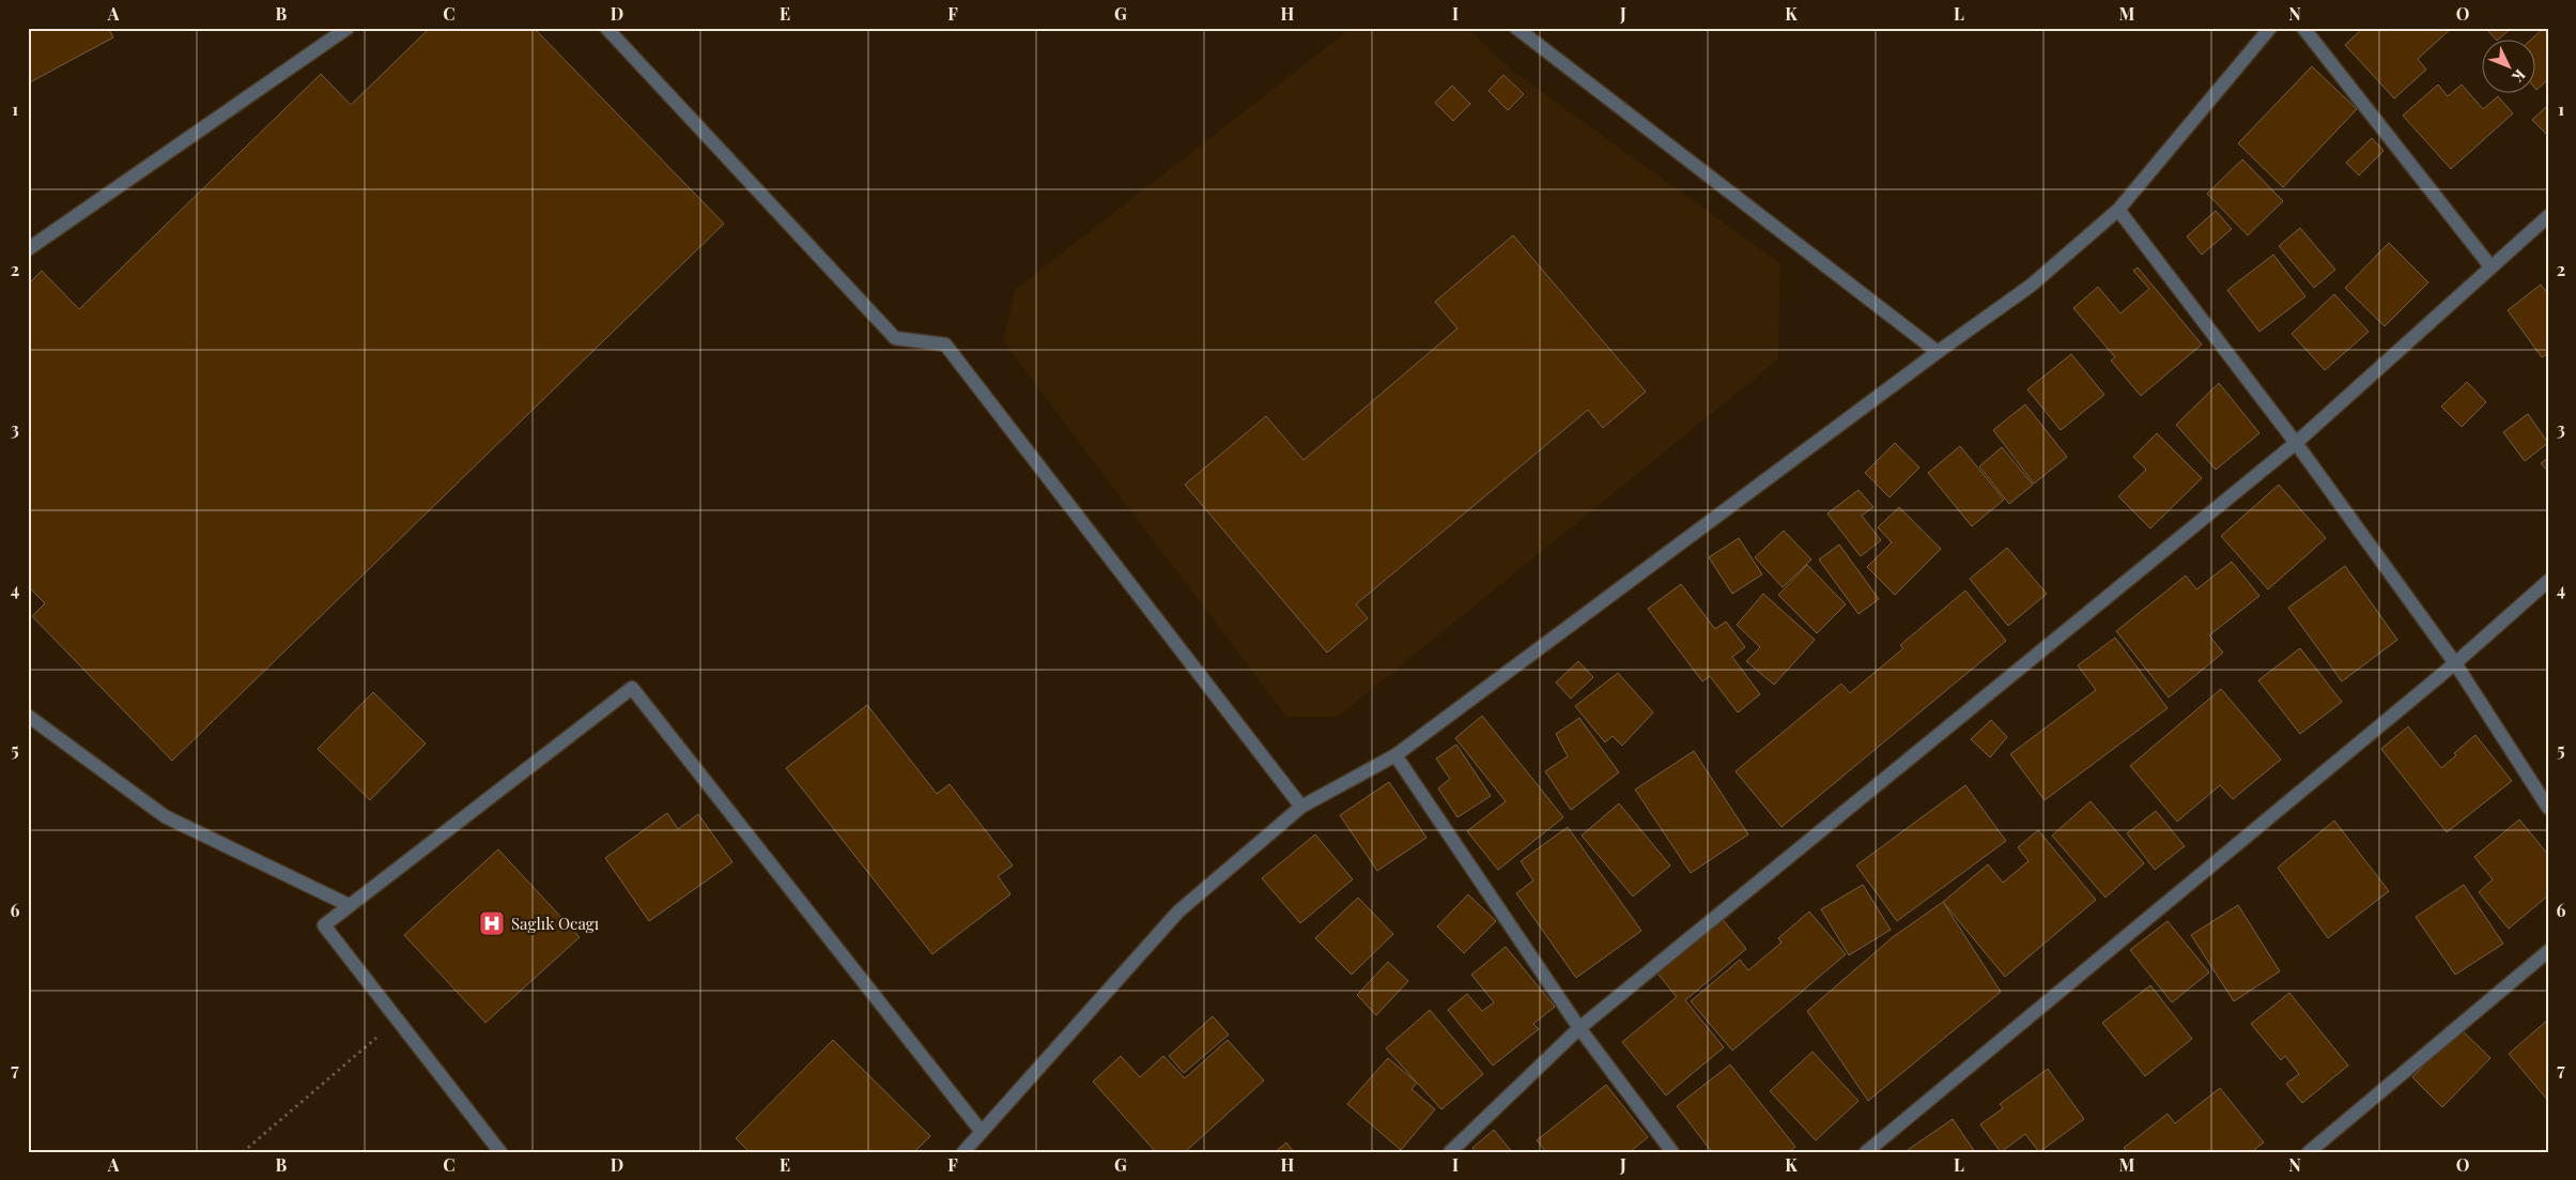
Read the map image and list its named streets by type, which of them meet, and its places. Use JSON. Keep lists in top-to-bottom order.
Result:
{
  "places": {
    "hospital": ["Saglık Ocagı"]
  },
  "north": "bottom right",
  "grid": {
    "columns": [
      "A",
      "B",
      "C",
      "D",
      "E",
      "F",
      "G",
      "H",
      "I",
      "J",
      "K",
      "L",
      "M",
      "N",
      "O"
    ],
    "rows": [
      "1",
      "2",
      "3",
      "4",
      "5",
      "6",
      "7"
    ]
  }
}
